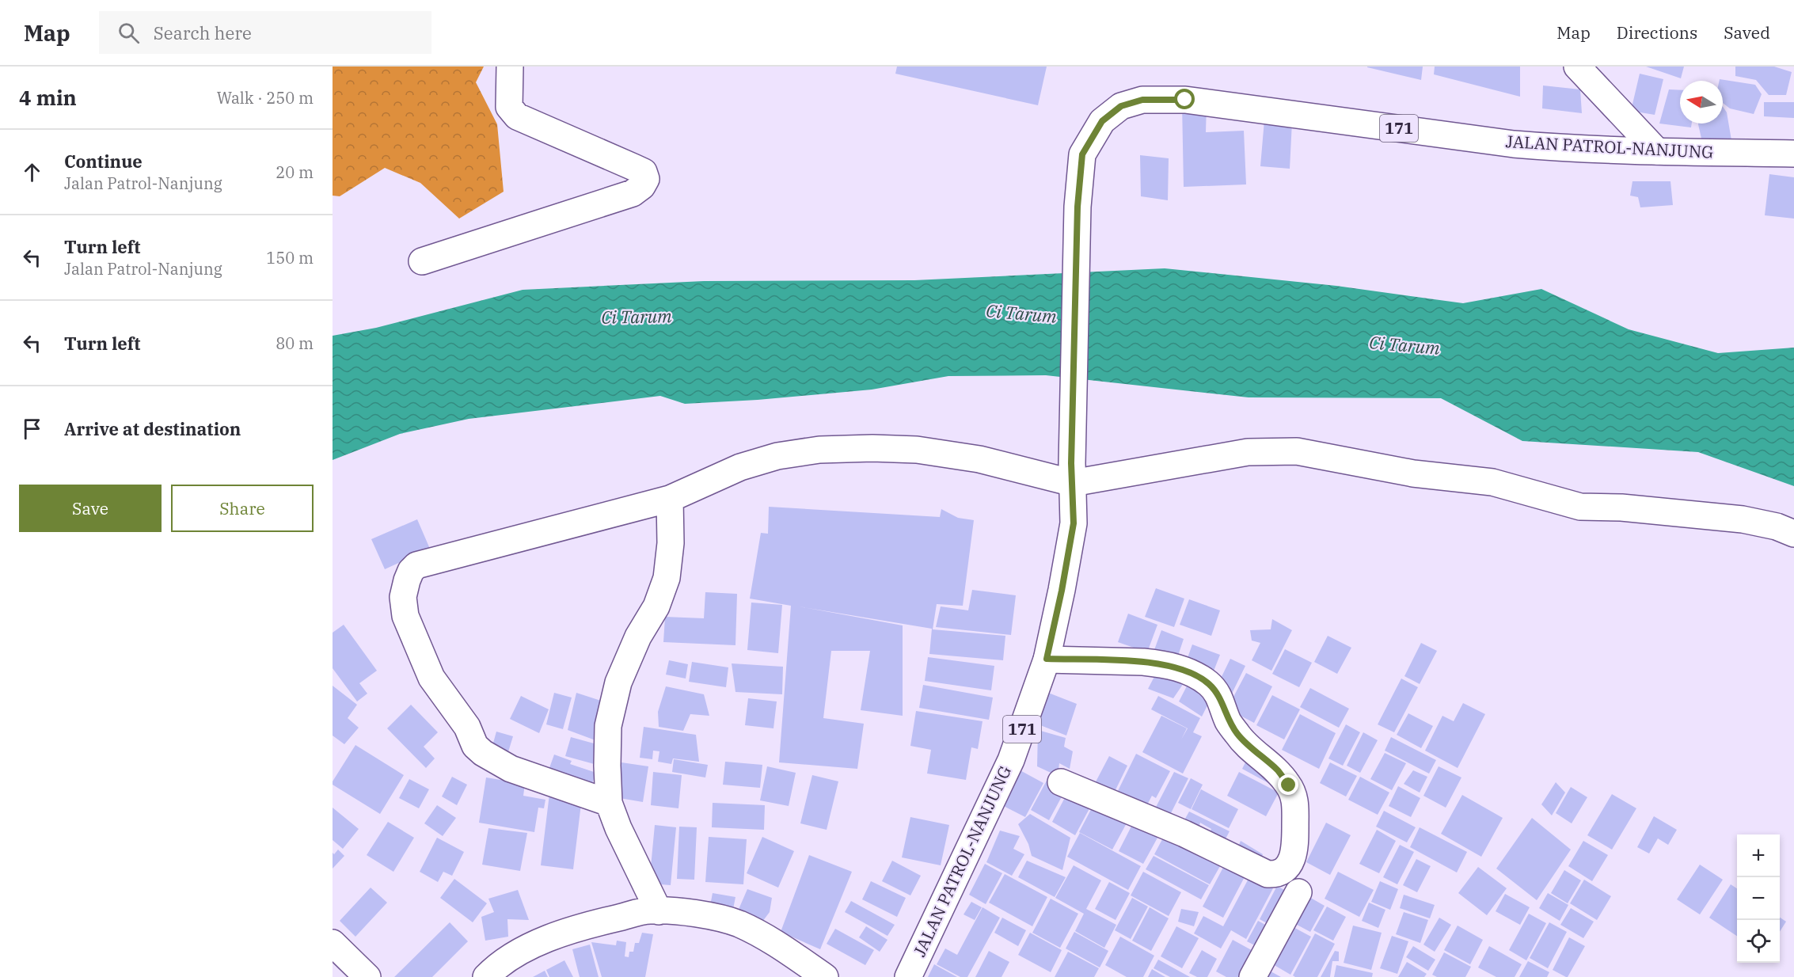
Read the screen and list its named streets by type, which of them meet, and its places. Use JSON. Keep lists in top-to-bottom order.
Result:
{
  "streets": {
    "street": ["171", "JALAN PATROL-NANJUNG"]
  },
  "water": ["Ci Tarum"],
  "north": "left",
  "page": {
    "header": "Map",
    "search": "Search here",
    "nav": ["Map", "Directions", "Saved"],
    "heading": ["4 min", "Walk · 250 m"],
    "list": [
      ["Continue", "Jalan Patrol-Nanjung", "20 m"],
      ["Turn left", "Jalan Patrol-Nanjung", "150 m"],
      ["Turn left", "80 m"],
      "Arrive at destination"
    ],
    "buttons": ["Save", "Share"],
    "map_buttons": ["+", "−"]
  }
}
